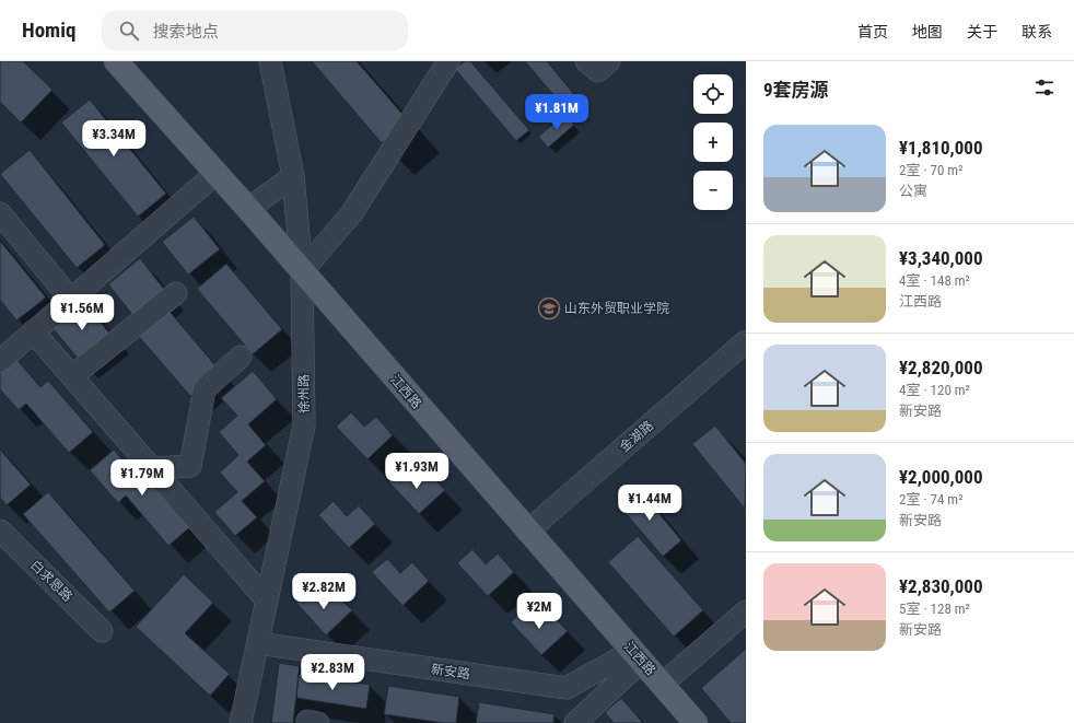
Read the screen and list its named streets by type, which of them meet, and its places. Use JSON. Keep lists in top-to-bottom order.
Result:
{
  "streets": {
    "main road": ["江西路"],
    "street": [
      "徐州路",
      "金湖路",
      "白求恩路",
      "新安路"
    ]
  },
  "crossings": [
    ["江西路", "徐州路"],
    ["江西路", "金湖路"],
    ["江西路", "新安路"],
    ["徐州路", "新安路"]
  ],
  "places": {
    "school or university": ["山东外贸职业学院"]
  },
  "page": {
    "header": "Homiq",
    "search": "搜索地点",
    "nav": [
      "首页",
      "地图",
      "关于",
      "联系"
    ],
    "heading": "9套房源",
    "map_buttons": ["+", "−"],
    "price": [
      "¥1.81M",
      "¥3.34M",
      "¥1.56M",
      "¥1.93M",
      "¥1.79M",
      "¥1.44M",
      "¥2.82M",
      "¥2M",
      "¥2.83M"
    ],
    "list": [
      {
        "name": "¥1,810,000",
        "note": "2室 · 70 m² · 公寓"
      },
      {
        "name": "¥3,340,000",
        "note": "4室 · 148 m² · 江西路"
      },
      {
        "name": "¥2,820,000",
        "note": "4室 · 120 m² · 新安路"
      },
      {
        "name": "¥2,000,000",
        "note": "2室 · 74 m² · 新安路"
      },
      {
        "name": "¥2,830,000",
        "note": "5室 · 128 m² · 新安路"
      }
    ]
  }
}
